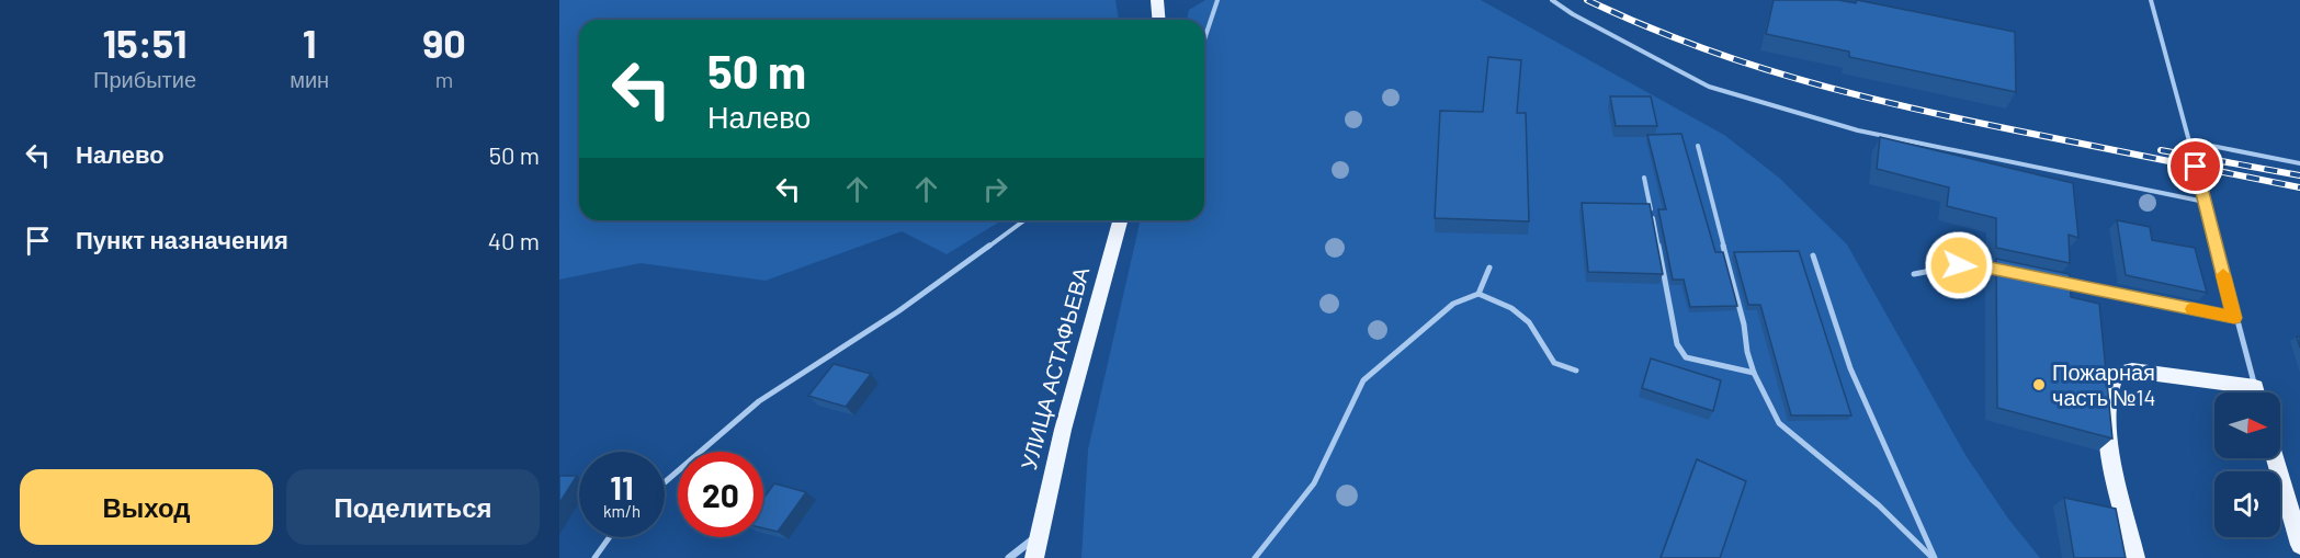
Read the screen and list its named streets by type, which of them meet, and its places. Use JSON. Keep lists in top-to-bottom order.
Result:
{
  "streets": {
    "main road": ["УЛИЦА АСТАФЬЕВА"]
  },
  "places": ["Пожарная часть №14"],
  "north": "right",
  "page": {
    "eta": [
      "15:51",
      "Прибытие",
      "1",
      "мин",
      "90",
      "m"
    ],
    "turn": ["50 m", "Налево"],
    "list": [
      {
        "name": "Налево",
        "value": "50 m"
      },
      {
        "name": "Пункт назначения",
        "value": "40 m"
      }
    ],
    "speed": "11 km/h",
    "limit": "20",
    "buttons": ["Выход", "Поделиться"]
  }
}
